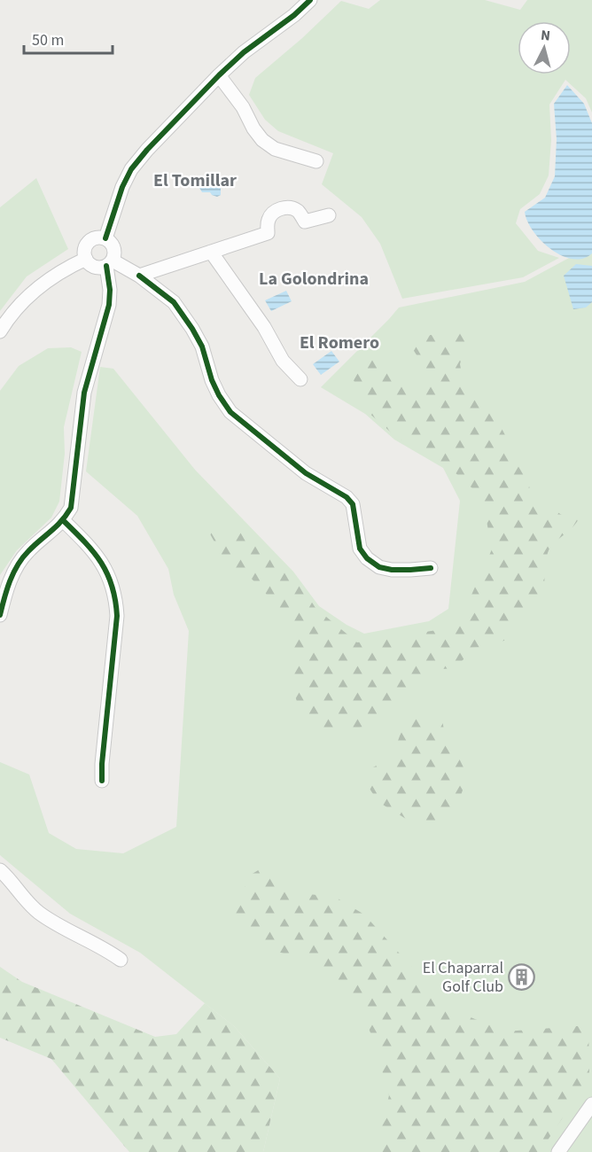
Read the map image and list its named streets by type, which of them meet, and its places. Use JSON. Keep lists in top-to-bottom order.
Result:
{
  "districts": ["El Tomillar", "La Golondrina", "El Romero"],
  "places": {
    "building": ["El Chaparral Golf Club"]
  },
  "scale_bar": "50 m",
  "north": "top"
}
